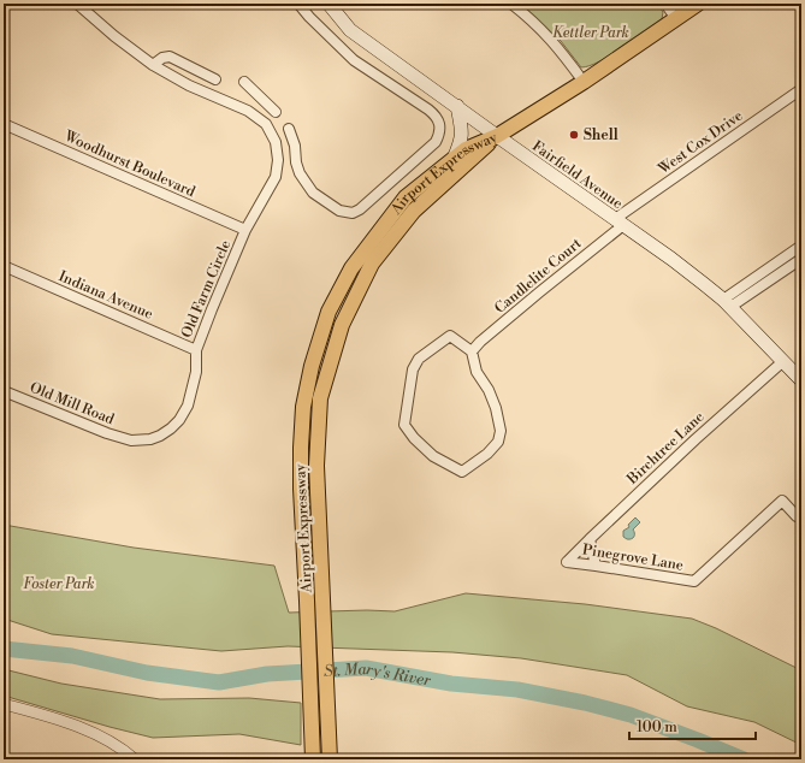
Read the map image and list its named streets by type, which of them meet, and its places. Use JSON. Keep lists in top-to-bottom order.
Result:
{
  "streets": {
    "main road": ["Fairfield Avenue", "Airport Expressway"],
    "street": [
      "West Cox Drive",
      "Woodhurst Boulevard",
      "Candlelite Court",
      "Old Farm Circle",
      "Indiana Avenue",
      "Old Mill Road",
      "Birchtree Lane",
      "Pinegrove Lane"
    ]
  },
  "crossings": [
    ["West Cox Drive", "Fairfield Avenue"],
    ["West Cox Drive", "Candlelite Court"],
    ["Woodhurst Boulevard", "Old Farm Circle"],
    ["Fairfield Avenue", "Airport Expressway"],
    ["Fairfield Avenue", "Candlelite Court"],
    ["Fairfield Avenue", "Birchtree Lane"],
    ["Old Farm Circle", "Indiana Avenue"],
    ["Old Farm Circle", "Old Mill Road"],
    ["Birchtree Lane", "Pinegrove Lane"]
  ],
  "water": ["St. Mary's River"],
  "parks": ["Kettler Park", "Foster Park"],
  "places": ["Shell"],
  "scale_bar": "100 m"
}
